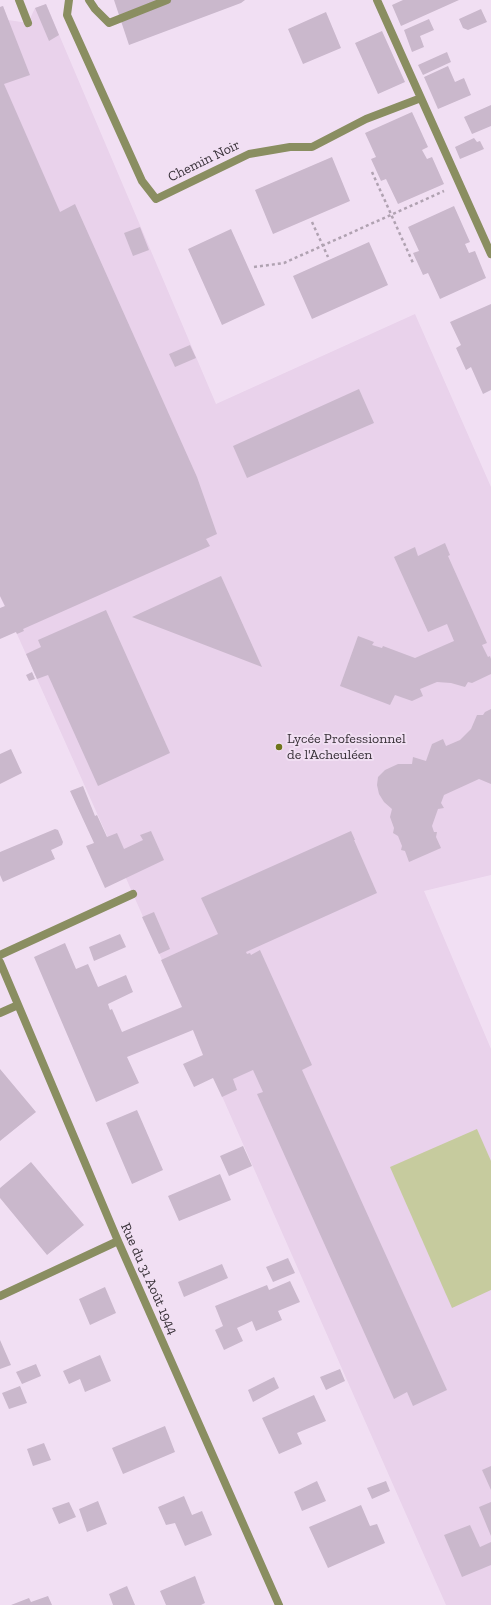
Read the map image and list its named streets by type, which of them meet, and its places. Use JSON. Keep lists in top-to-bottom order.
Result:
{
  "streets": {
    "street": ["Chemin Noir", "Rue du 31 Août 1944"]
  },
  "places": ["Lycée Professionnel de l'Acheuléen"]
}
